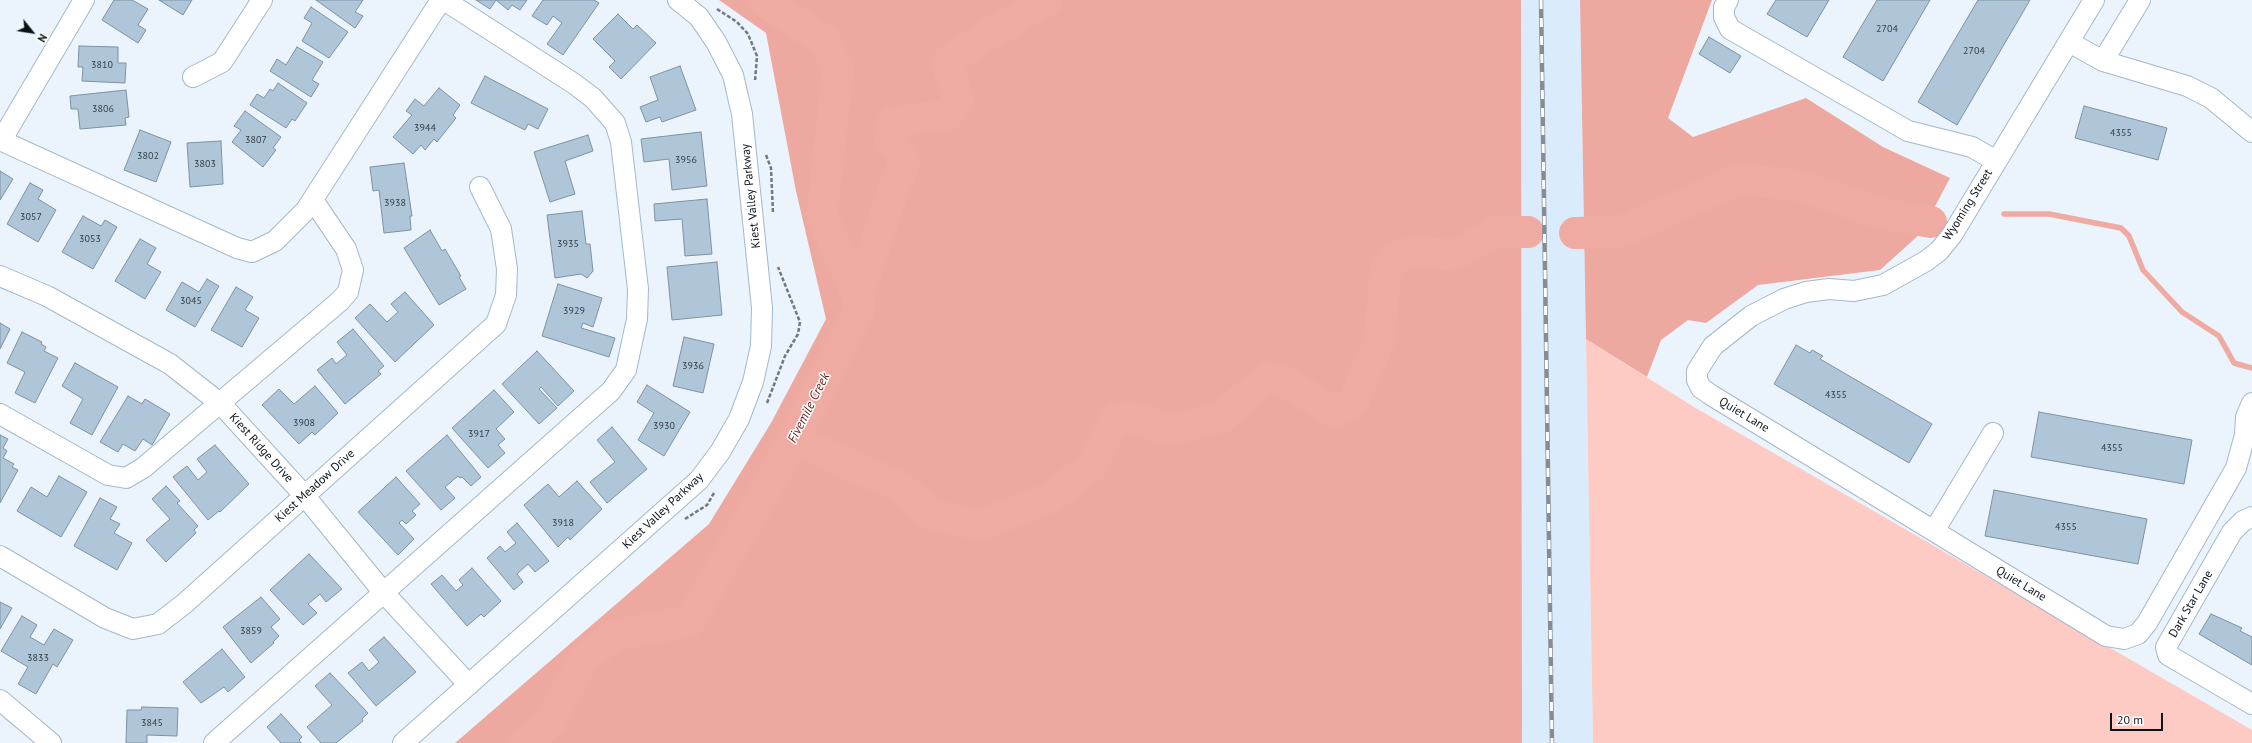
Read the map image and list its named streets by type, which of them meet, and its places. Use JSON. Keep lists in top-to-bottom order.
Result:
{
  "streets": {
    "street": [
      "Kiest Valley Parkway",
      "Wyoming Street",
      "Quiet Lane",
      "Kiest Ridge Drive",
      "Kiest Meadow Drive",
      "Dark Star Lane"
    ]
  },
  "crossings": [
    ["Kiest Valley Parkway", "Kiest Ridge Drive"],
    ["Wyoming Street", "Quiet Lane"],
    ["Kiest Ridge Drive", "Kiest Meadow Drive"]
  ],
  "water": ["Fivemile Creek"],
  "house_numbers": [
    "2704",
    "2704",
    "3810",
    "3806",
    "3944",
    "4355",
    "3807",
    "3802",
    "3956",
    "3803",
    "3938",
    "3057",
    "3053",
    "3935",
    "3045",
    "3929",
    "3936",
    "4355",
    "3908",
    "3930",
    "3917",
    "4355",
    "3918",
    "4355",
    "3859",
    "3833",
    "3845"
  ],
  "scale_bar": "20 m",
  "north": "bottom right"
}
